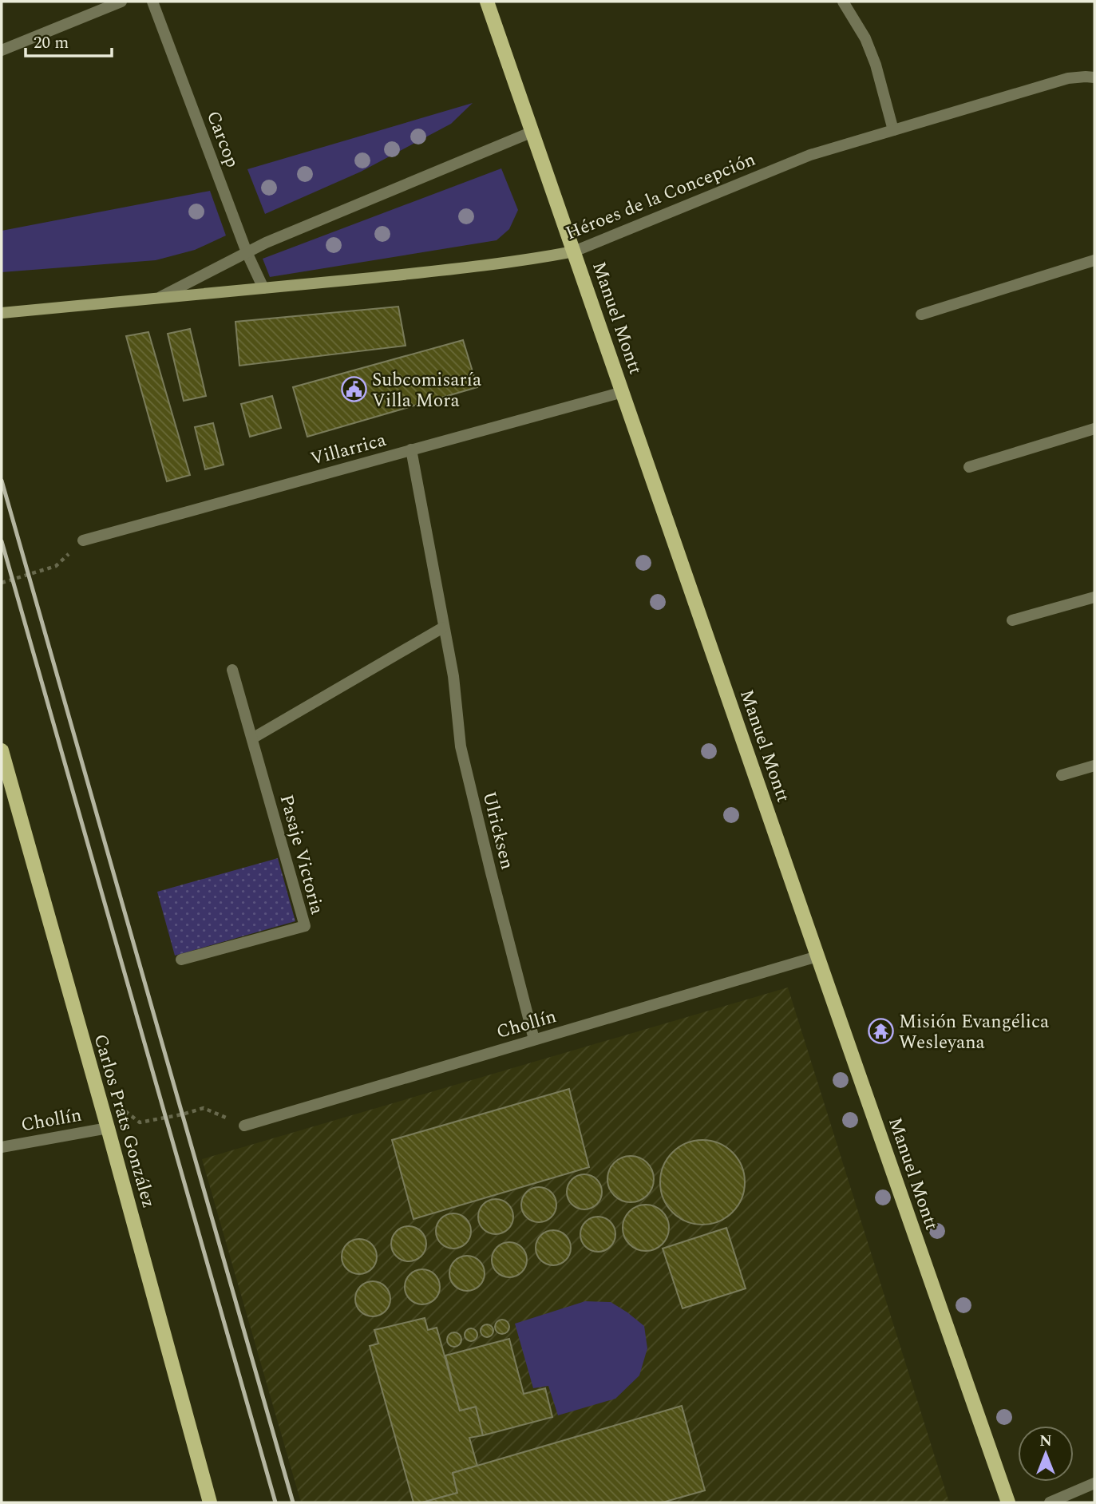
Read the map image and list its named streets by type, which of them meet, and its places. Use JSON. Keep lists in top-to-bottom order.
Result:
{
  "streets": {
    "main road": ["Manuel Montt", "Carlos Prats González"],
    "street": [
      "Carcop",
      "Héroes de la Concepción",
      "Villarrica",
      "Ulricksen",
      "Pasaje Victoria",
      "Chollín"
    ]
  },
  "crossings": [
    ["Carcop", "Héroes de la Concepción"],
    ["Héroes de la Concepción", "Manuel Montt"],
    ["Manuel Montt", "Villarrica"],
    ["Manuel Montt", "Chollín"],
    ["Villarrica", "Ulricksen"],
    ["Ulricksen", "Chollín"],
    ["Chollín", "Carlos Prats González"]
  ],
  "places": {
    "public building": ["Subcomisaría Villa Mora"],
    "temple": ["Misión Evangélica Wesleyana"]
  },
  "scale_bar": "20 m",
  "north": "top"
}
